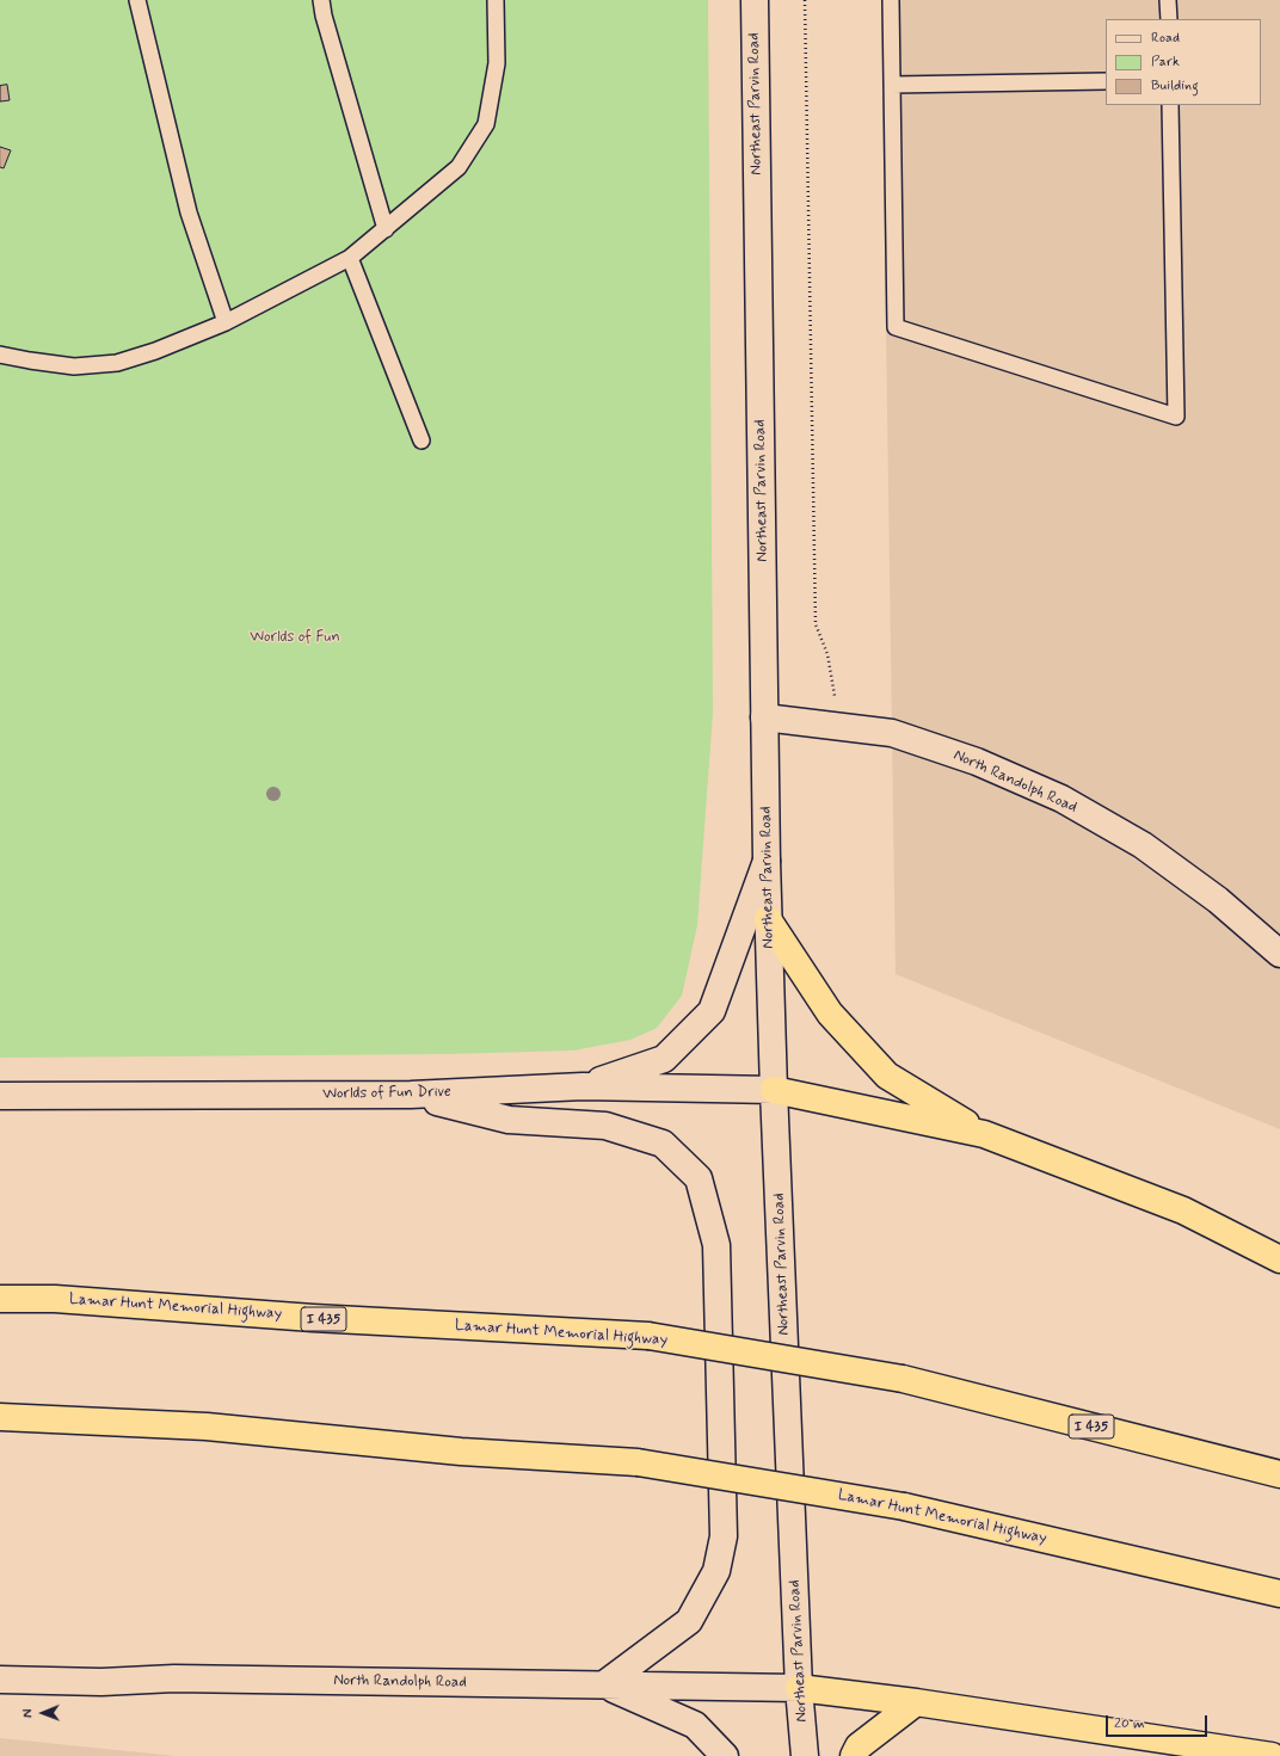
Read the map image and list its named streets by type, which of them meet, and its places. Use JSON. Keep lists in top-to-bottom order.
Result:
{
  "streets": {
    "highway": ["Lamar Hunt Memorial Highway", "I 435"],
    "main road": ["Northeast Parvin Road", "North Randolph Road", "Worlds of Fun Drive"]
  },
  "crossings": [
    ["Northeast Parvin Road", "North Randolph Road"],
    ["Northeast Parvin Road", "Worlds of Fun Drive"]
  ],
  "parks": ["Worlds of Fun"],
  "legend": ["Road", "Park", "Building"],
  "scale_bar": "20 m",
  "north": "left"
}
